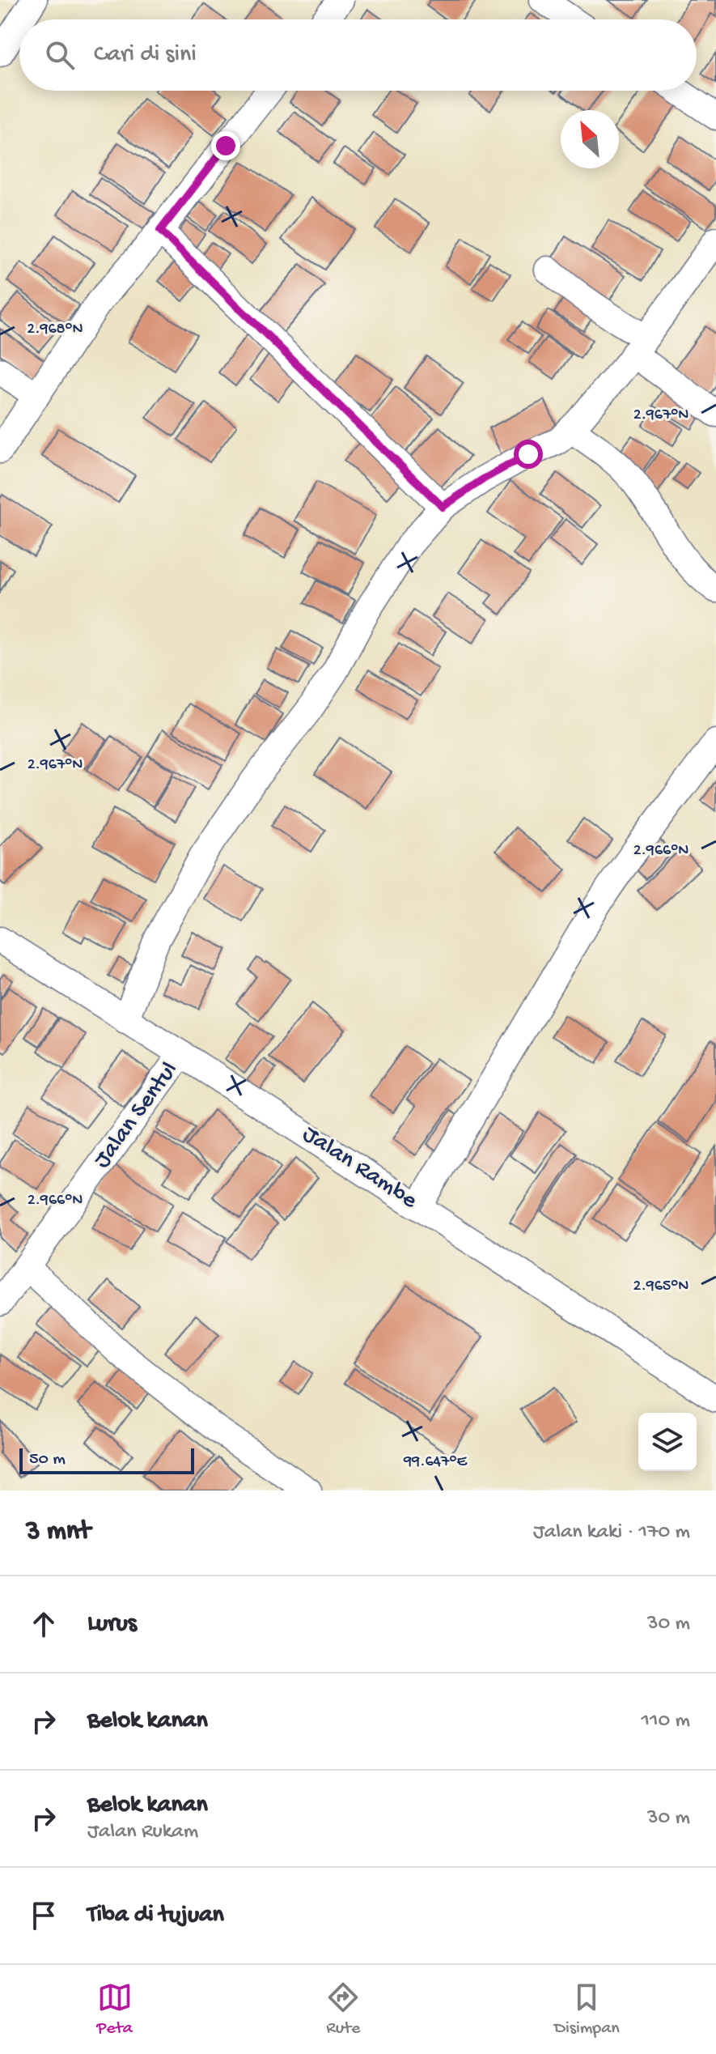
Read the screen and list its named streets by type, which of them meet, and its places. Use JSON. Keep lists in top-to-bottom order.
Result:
{
  "streets": {
    "street": ["Jalan Sentul", "Jalan Rambe"]
  },
  "crossings": [
    ["Jalan Sentul", "Jalan Rambe"]
  ],
  "scale_bar": "50 m",
  "north": "top left",
  "page": {
    "search": "Cari di sini",
    "scale": "50 m",
    "heading": ["3 mnt", "Jalan kaki · 170 m"],
    "list": [
      ["Lurus", "30 m"],
      ["Belok kanan", "110 m"],
      ["Belok kanan", "Jalan Rukam", "30 m"],
      "Tiba di tujuan"
    ],
    "nav": ["Peta", "Rute", "Disimpan"]
  },
  "coordinates": [
    "2.968°N",
    "2.967°N",
    "2.966°N",
    "2.965°N",
    "99.647°E"
  ]
}
